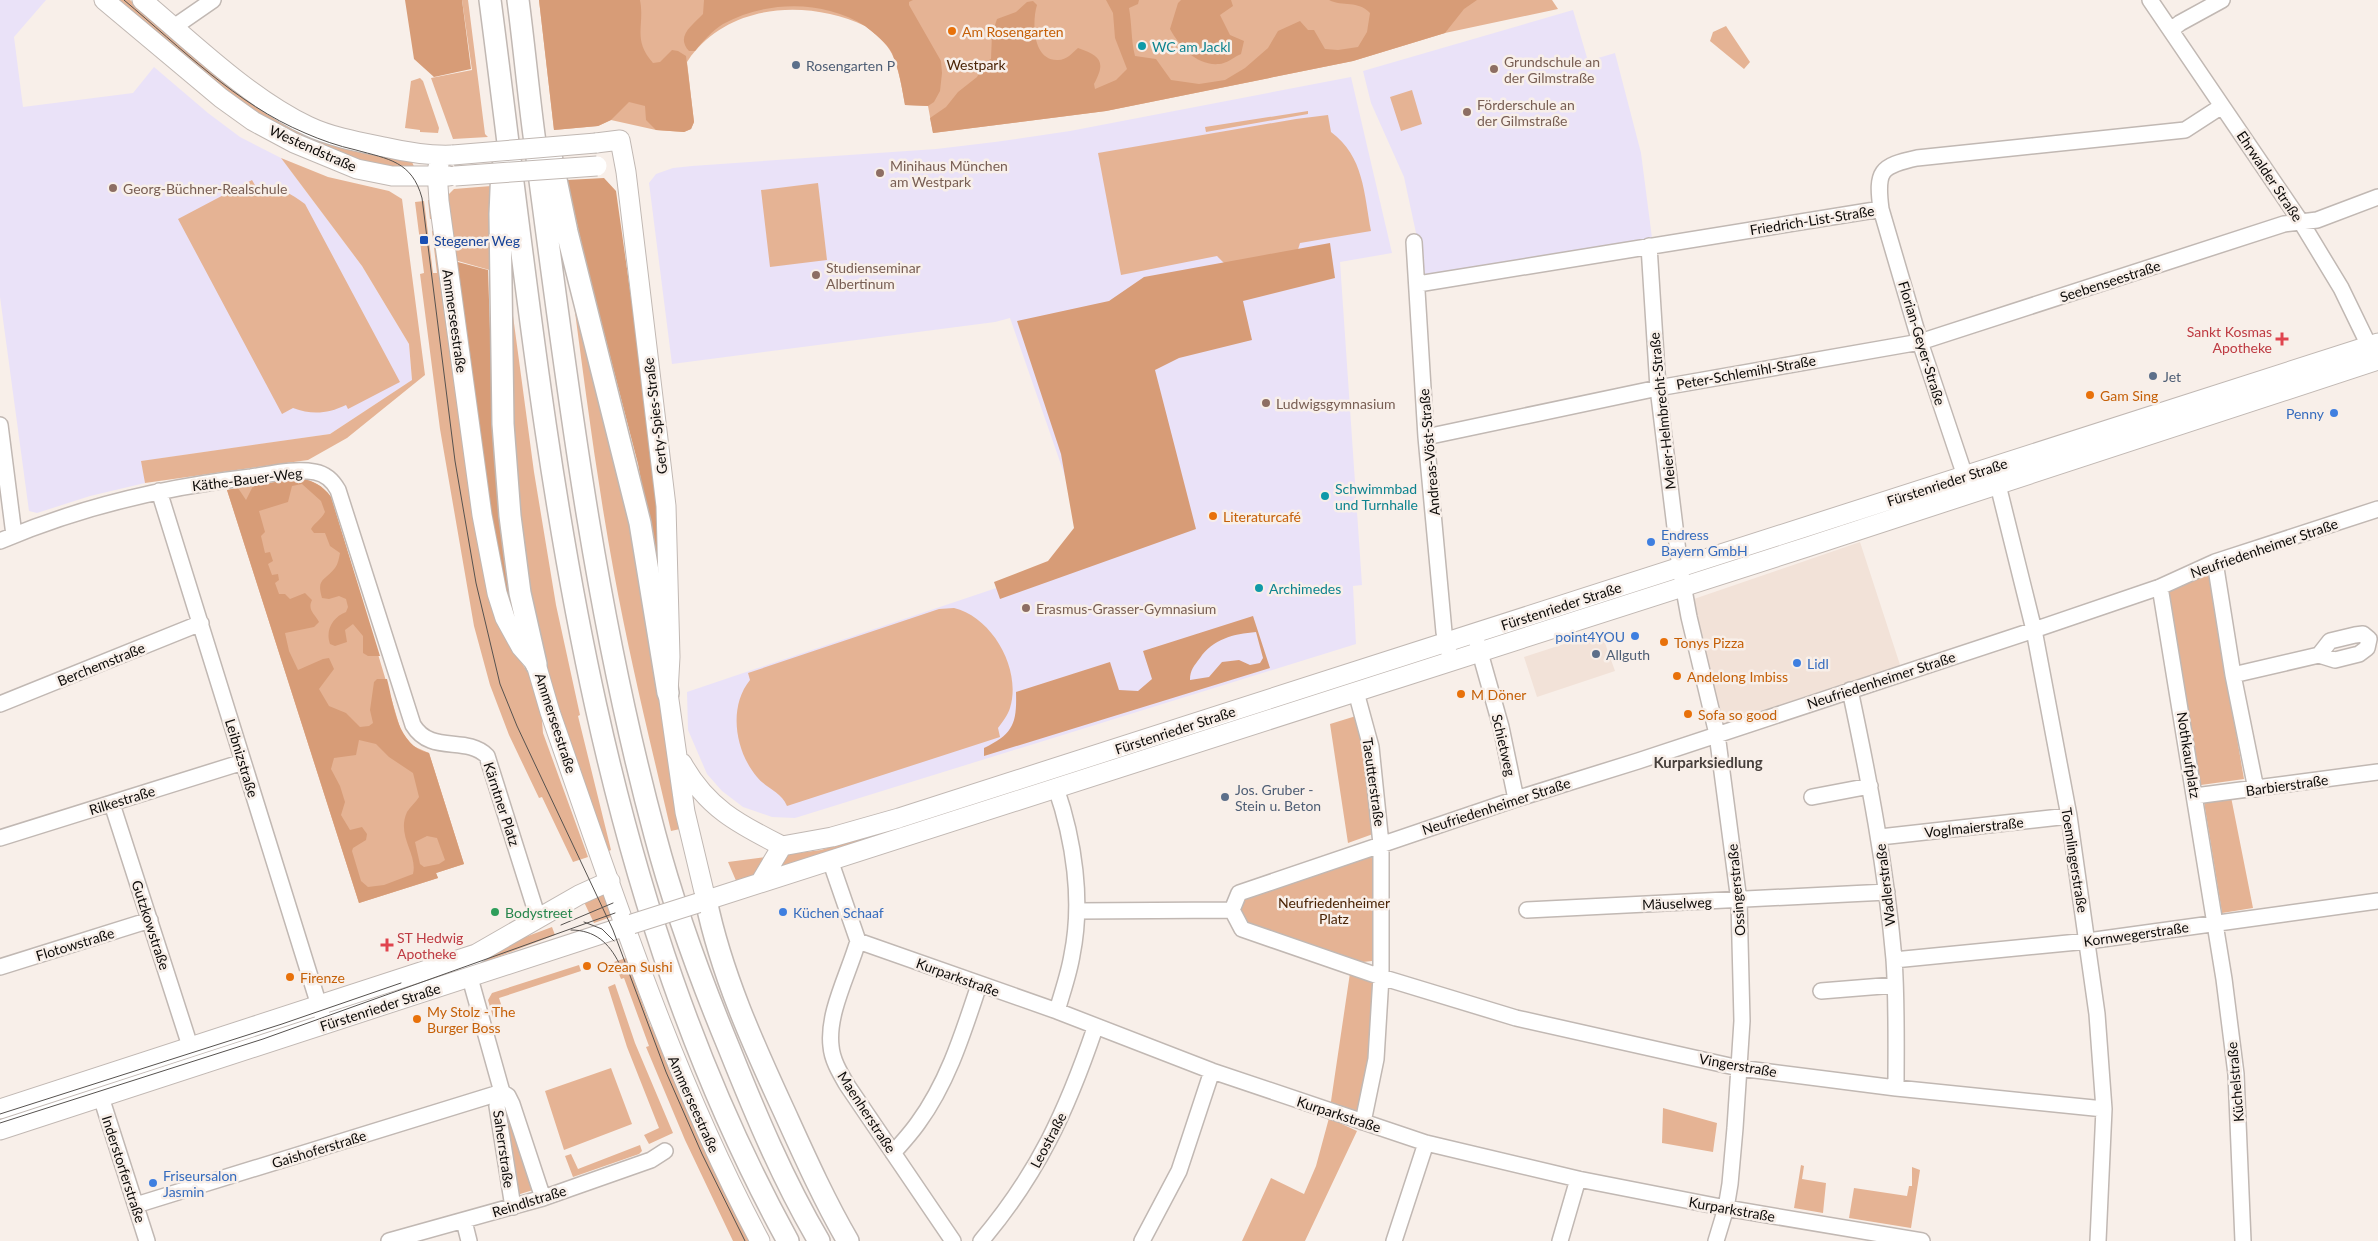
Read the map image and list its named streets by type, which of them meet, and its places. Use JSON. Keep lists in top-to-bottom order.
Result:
{
  "streets": {
    "main road": [
      "Westendstraße",
      "Ammerseestraße",
      "Gerty-Spies-Straße",
      "Fürstenrieder Straße"
    ],
    "street": [
      "Ehrwalder Straße",
      "Friedrich-List-Straße",
      "Seebenseestraße",
      "Florian-Geyer-Straße",
      "Peter-Schlemihl-Straße",
      "Meier-Helmbrecht-Straße",
      "Andreas-Vöst-Straße",
      "Käthe-Bauer-Weg",
      "Neufriedenheimer Straße",
      "Berchemstraße",
      "Schietweg",
      "Nothkaufplatz",
      "Leibnizstraße",
      "Taeutterstraße",
      "Barbierstraße",
      "Rilkestraße",
      "Kärntner Platz",
      "Voglmaierstraße",
      "Toemlingerstraße",
      "Wadlerstraße",
      "Ossingerstraße",
      "Mäuselweg",
      "Gutzkowstraße",
      "Kornwegerstraße",
      "Flotowstraße",
      "Kurparkstraße",
      "Vingerstraße",
      "Küchelstraße",
      "Maenherstraße",
      "Leostraße",
      "Gaishoferstraße",
      "Saherrstraße",
      "Inderstorferstraße",
      "Reindlstraße"
    ]
  },
  "crossings": [
    ["Westendstraße", "Ammerseestraße"],
    ["Westendstraße", "Gerty-Spies-Straße"],
    ["Ehrwalder Straße", "Friedrich-List-Straße"],
    ["Ehrwalder Straße", "Seebenseestraße"],
    ["Ehrwalder Straße", "Fürstenrieder Straße"],
    ["Friedrich-List-Straße", "Florian-Geyer-Straße"],
    ["Friedrich-List-Straße", "Meier-Helmbrecht-Straße"],
    ["Friedrich-List-Straße", "Andreas-Vöst-Straße"],
    ["Seebenseestraße", "Florian-Geyer-Straße"],
    ["Seebenseestraße", "Peter-Schlemihl-Straße"],
    ["Ammerseestraße", "Fürstenrieder Straße"],
    ["Florian-Geyer-Straße", "Peter-Schlemihl-Straße"],
    ["Florian-Geyer-Straße", "Fürstenrieder Straße"],
    ["Peter-Schlemihl-Straße", "Meier-Helmbrecht-Straße"],
    ["Peter-Schlemihl-Straße", "Andreas-Vöst-Straße"],
    ["Meier-Helmbrecht-Straße", "Fürstenrieder Straße"],
    ["Meier-Helmbrecht-Straße", "Ossingerstraße"],
    ["Andreas-Vöst-Straße", "Fürstenrieder Straße"],
    ["Käthe-Bauer-Weg", "Leibnizstraße"],
    ["Käthe-Bauer-Weg", "Kärntner Platz"],
    ["Fürstenrieder Straße", "Schietweg"],
    ["Fürstenrieder Straße", "Leibnizstraße"],
    ["Fürstenrieder Straße", "Taeutterstraße"],
    ["Fürstenrieder Straße", "Kärntner Platz"],
    ["Fürstenrieder Straße", "Toemlingerstraße"],
    ["Fürstenrieder Straße", "Ossingerstraße"],
    ["Fürstenrieder Straße", "Gutzkowstraße"],
    ["Fürstenrieder Straße", "Saherrstraße"],
    ["Fürstenrieder Straße", "Inderstorferstraße"],
    ["Neufriedenheimer Straße", "Schietweg"],
    ["Neufriedenheimer Straße", "Nothkaufplatz"],
    ["Neufriedenheimer Straße", "Taeutterstraße"],
    ["Neufriedenheimer Straße", "Toemlingerstraße"],
    ["Neufriedenheimer Straße", "Wadlerstraße"],
    ["Neufriedenheimer Straße", "Ossingerstraße"],
    ["Berchemstraße", "Leibnizstraße"],
    ["Nothkaufplatz", "Barbierstraße"],
    ["Nothkaufplatz", "Kornwegerstraße"],
    ["Nothkaufplatz", "Küchelstraße"],
    ["Leibnizstraße", "Rilkestraße"],
    ["Rilkestraße", "Gutzkowstraße"],
    ["Voglmaierstraße", "Toemlingerstraße"],
    ["Voglmaierstraße", "Wadlerstraße"],
    ["Toemlingerstraße", "Kornwegerstraße"],
    ["Toemlingerstraße", "Vingerstraße"],
    ["Wadlerstraße", "Mäuselweg"],
    ["Wadlerstraße", "Kornwegerstraße"],
    ["Wadlerstraße", "Vingerstraße"],
    ["Ossingerstraße", "Mäuselweg"],
    ["Ossingerstraße", "Kurparkstraße"],
    ["Ossingerstraße", "Vingerstraße"],
    ["Gutzkowstraße", "Flotowstraße"],
    ["Kornwegerstraße", "Küchelstraße"],
    ["Kurparkstraße", "Maenherstraße"],
    ["Kurparkstraße", "Leostraße"],
    ["Gaishoferstraße", "Saherrstraße"],
    ["Gaishoferstraße", "Inderstorferstraße"],
    ["Saherrstraße", "Reindlstraße"]
  ],
  "districts": ["Kurparksiedlung"],
  "parks": ["Westpark", "Neufriedenheimer Platz"],
  "places": {
    "other": [
      "Am Rosengarten",
      "WC am Jackl",
      "Rosengarten P",
      "Grundschule an der Gilmstraße",
      "Förderschule an der Gilmstraße",
      "Minihaus München am Westpark",
      "Georg-Büchner-Realschule",
      "Studienseminar Albertinum",
      "Jet",
      "Gam Sing",
      "Ludwigsgymnasium",
      "Penny",
      "Schwimmbad und Turnhalle",
      "Literaturcafé",
      "Endress Bayern GmbH",
      "Archimedes",
      "Erasmus-Grasser-Gymnasium",
      "point4YOU",
      "Tonys Pizza",
      "Allguth",
      "Lidl",
      "Andelong Imbiss",
      "M Döner",
      "Sofa so good",
      "Jos. Gruber - Stein u. Beton",
      "Bodystreet",
      "Küchen Schaaf",
      "Ozean Sushi",
      "Firenze",
      "My Stolz - The Burger Boss",
      "Friseursalon Jasmin"
    ],
    "transit": ["Stegener Weg"],
    "health": ["Sankt Kosmas Apotheke", "ST Hedwig Apotheke"]
  }
}
